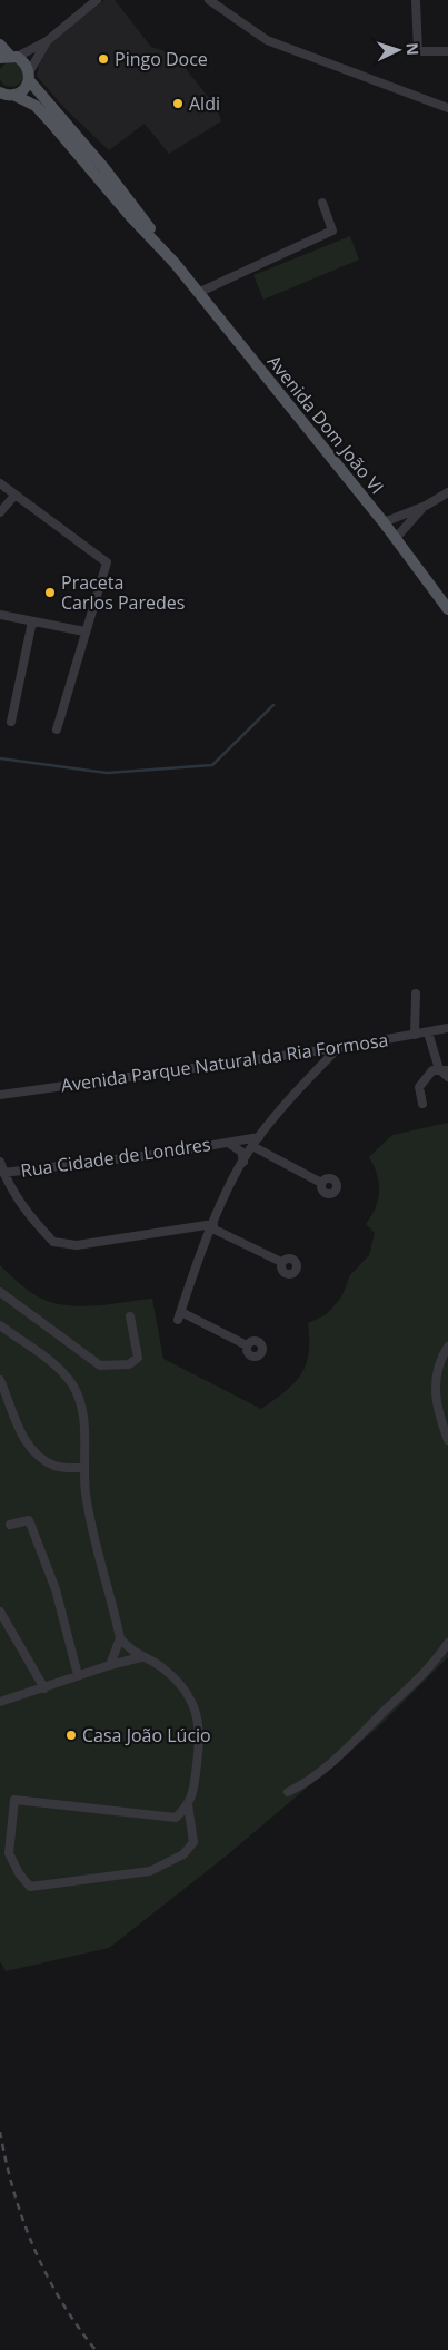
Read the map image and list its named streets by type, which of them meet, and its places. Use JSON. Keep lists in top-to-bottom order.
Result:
{
  "streets": {
    "main road": ["Avenida Dom João VI"],
    "street": ["Avenida Parque Natural da Ria Formosa", "Rua Cidade de Londres"]
  },
  "places": [
    "Pingo Doce",
    "Aldi",
    "Praceta Carlos Paredes",
    "Casa João Lúcio"
  ],
  "north": "right"
}
